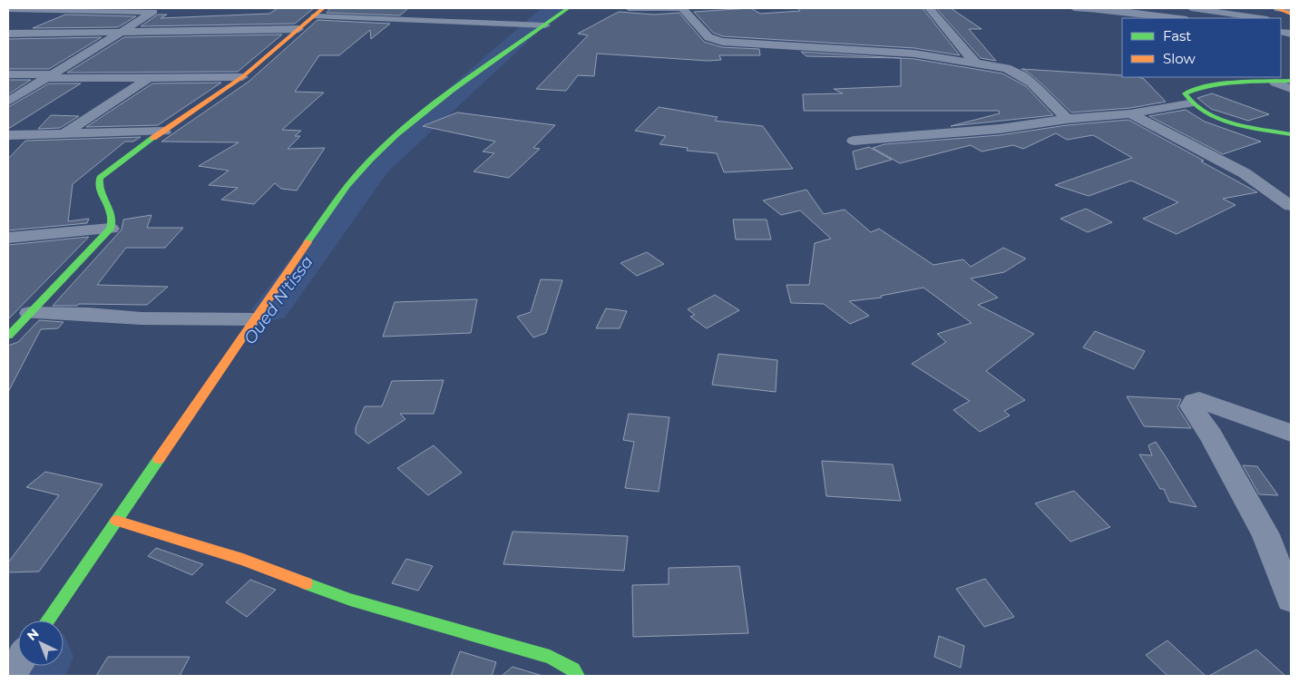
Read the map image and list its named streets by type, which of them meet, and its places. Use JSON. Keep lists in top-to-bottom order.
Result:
{
  "water": ["Oued N'tissa"],
  "legend": ["Fast", "Slow"],
  "north": "top left"
}
